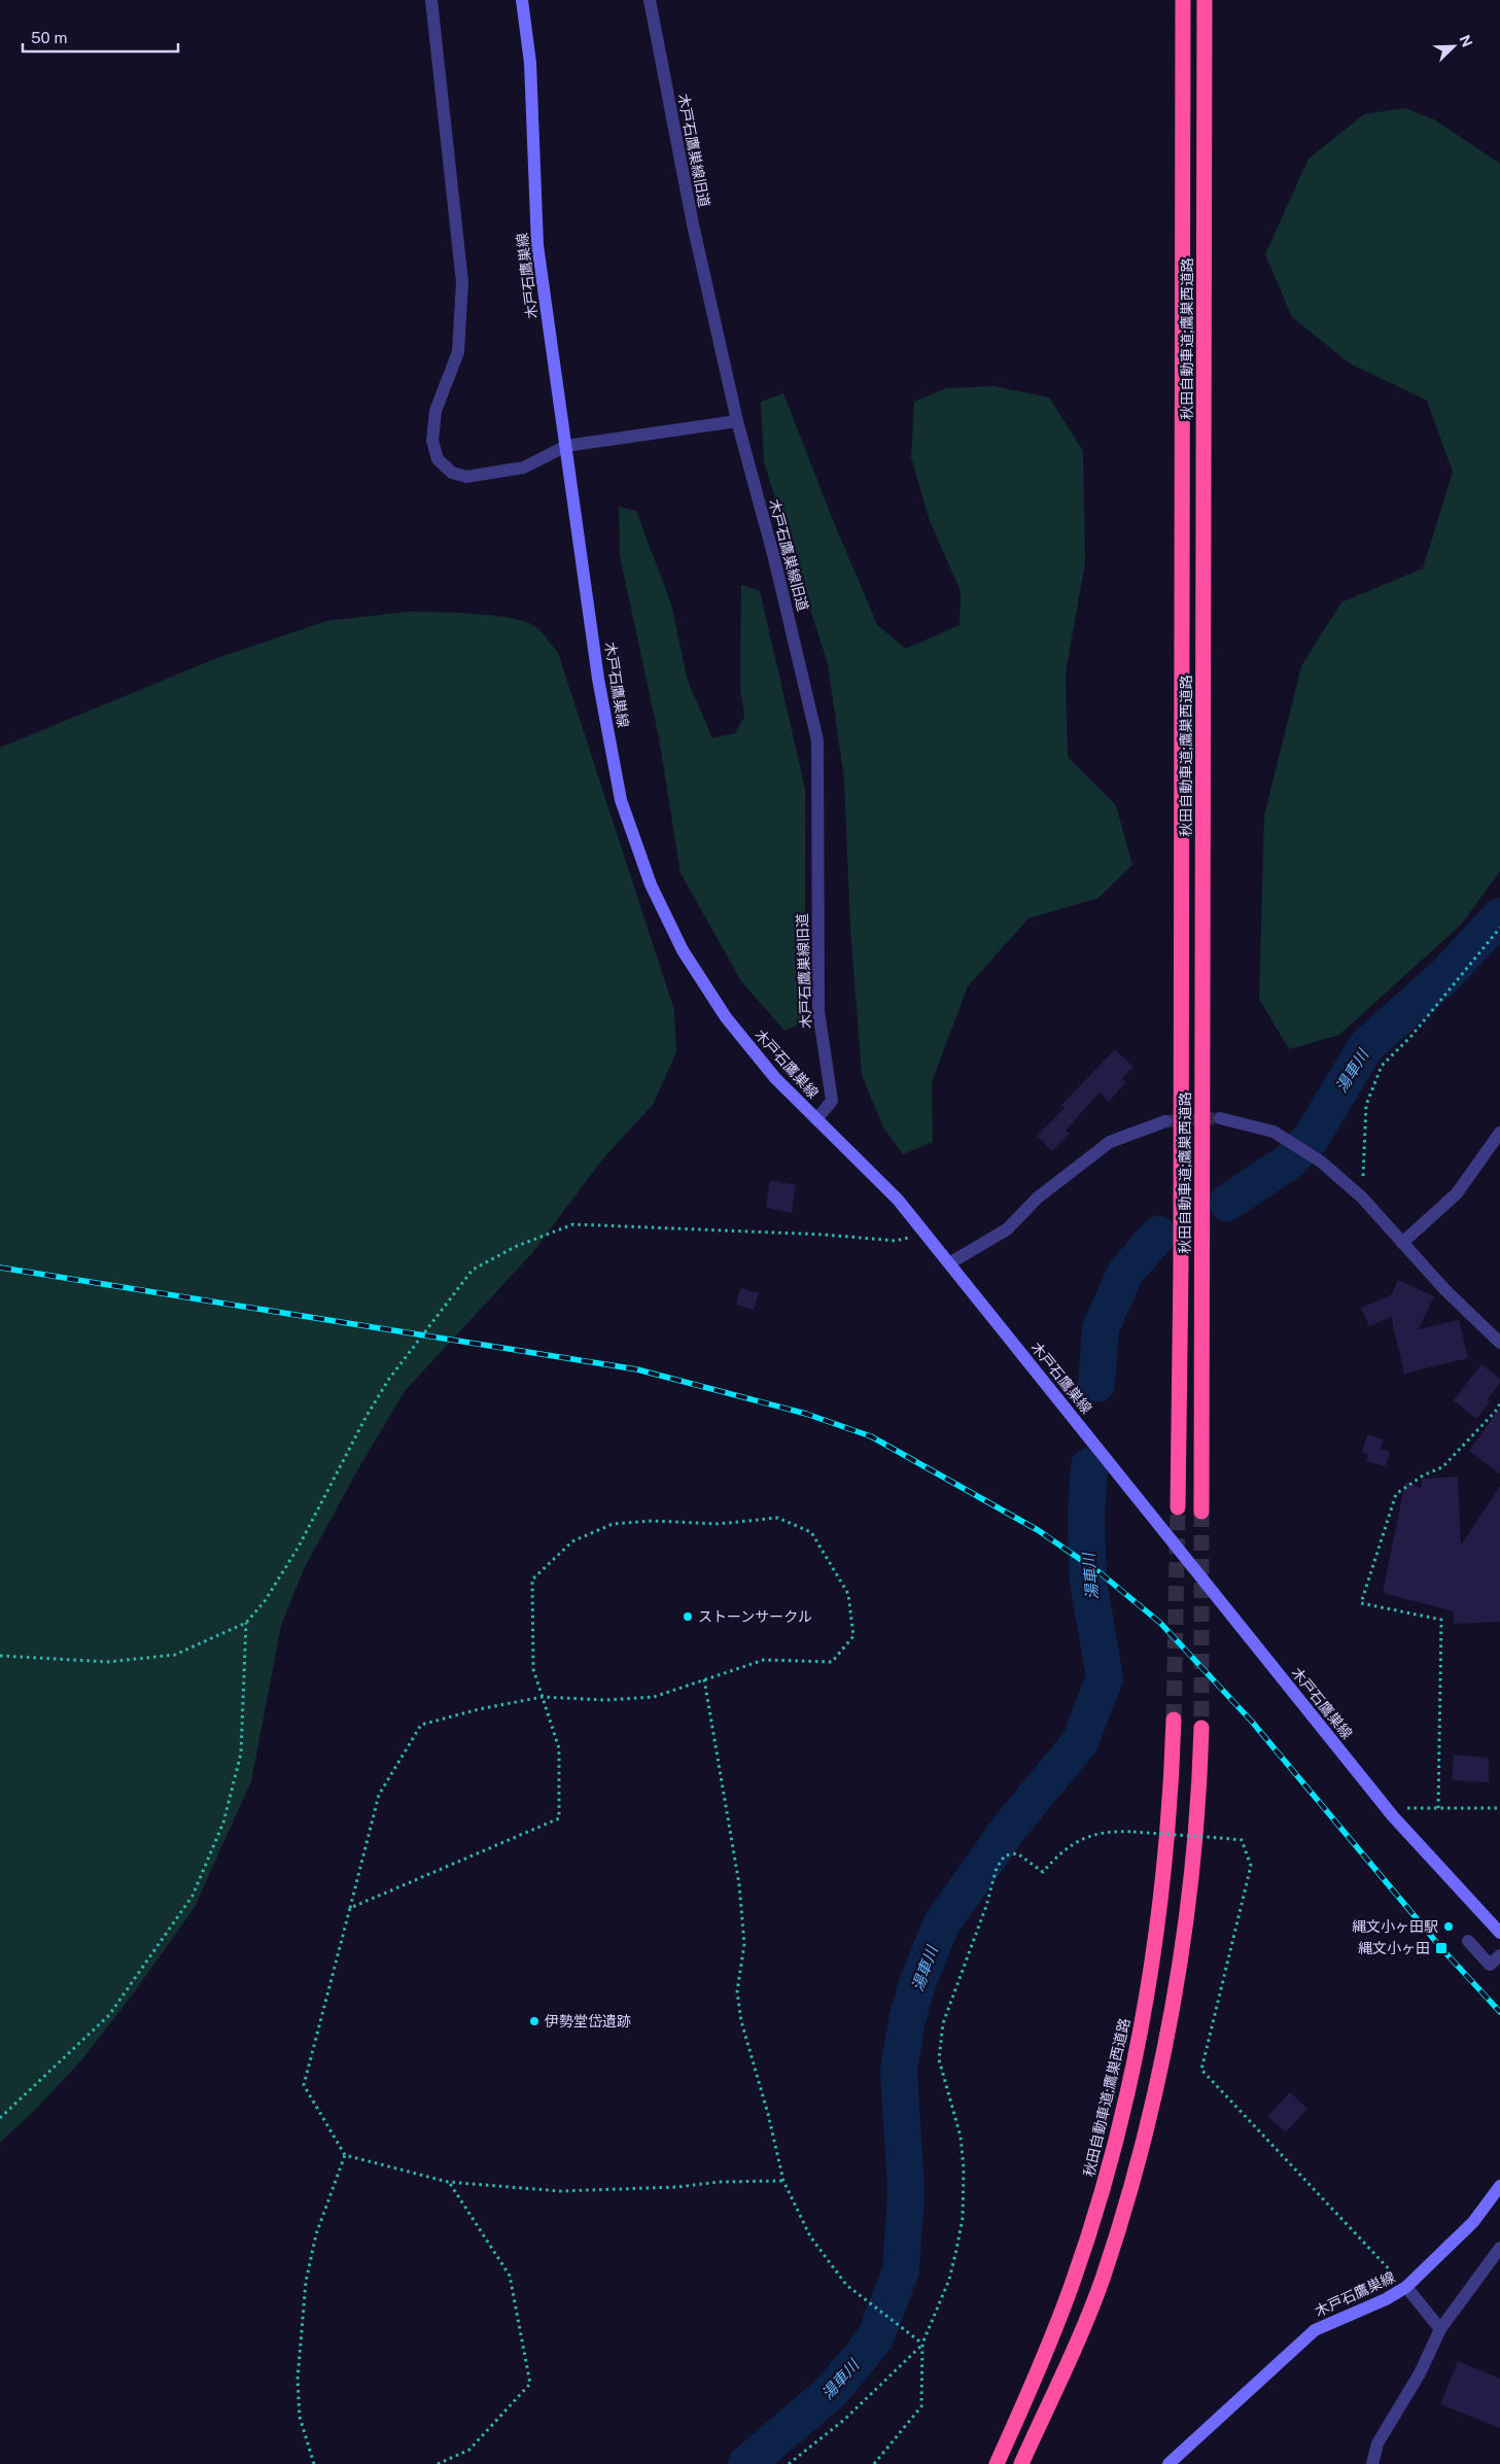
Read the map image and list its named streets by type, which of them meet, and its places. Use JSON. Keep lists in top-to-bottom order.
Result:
{
  "streets": {
    "highway": ["秋田自動車道;鷹巣西道路"],
    "main road": ["木戸石鷹巣線"],
    "street": ["木戸石鷹巣線旧道"]
  },
  "crossings": [
    ["木戸石鷹巣線旧道", "木戸石鷹巣線"]
  ],
  "water": ["湯車川"],
  "places": {
    "other": ["ストーンサークル", "縄文小ヶ田駅", "伊勢堂岱遺跡"],
    "transit": ["縄文小ヶ田"]
  },
  "scale_bar": "50 m",
  "north": "top right"
}
